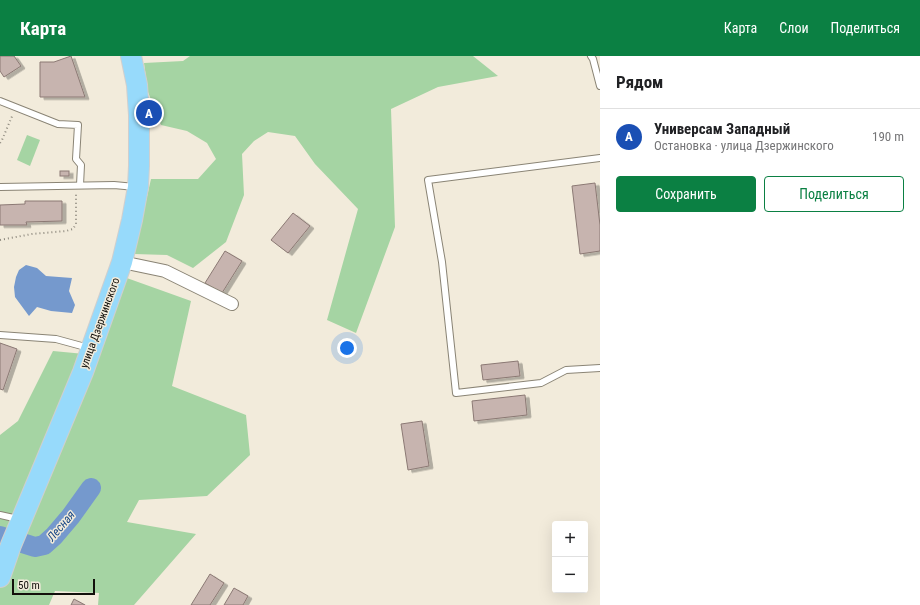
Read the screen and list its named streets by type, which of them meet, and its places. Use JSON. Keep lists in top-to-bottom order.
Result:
{
  "streets": {
    "main road": ["улица Дзержинского"]
  },
  "water": ["Лесная"],
  "scale_bar": "50 m",
  "page": {
    "header": "Карта",
    "nav": ["Карта", "Слои", "Поделиться"],
    "heading": "Рядом",
    "pins": "A",
    "list": [
      {
        "mark": "A",
        "name": "Универсам Западный",
        "note": "Остановка · улица Дзержинского",
        "value": "190 m"
      }
    ],
    "buttons": ["Сохранить", "Поделиться"],
    "map_buttons": ["+", "−"],
    "scale": "50 m"
  }
}
